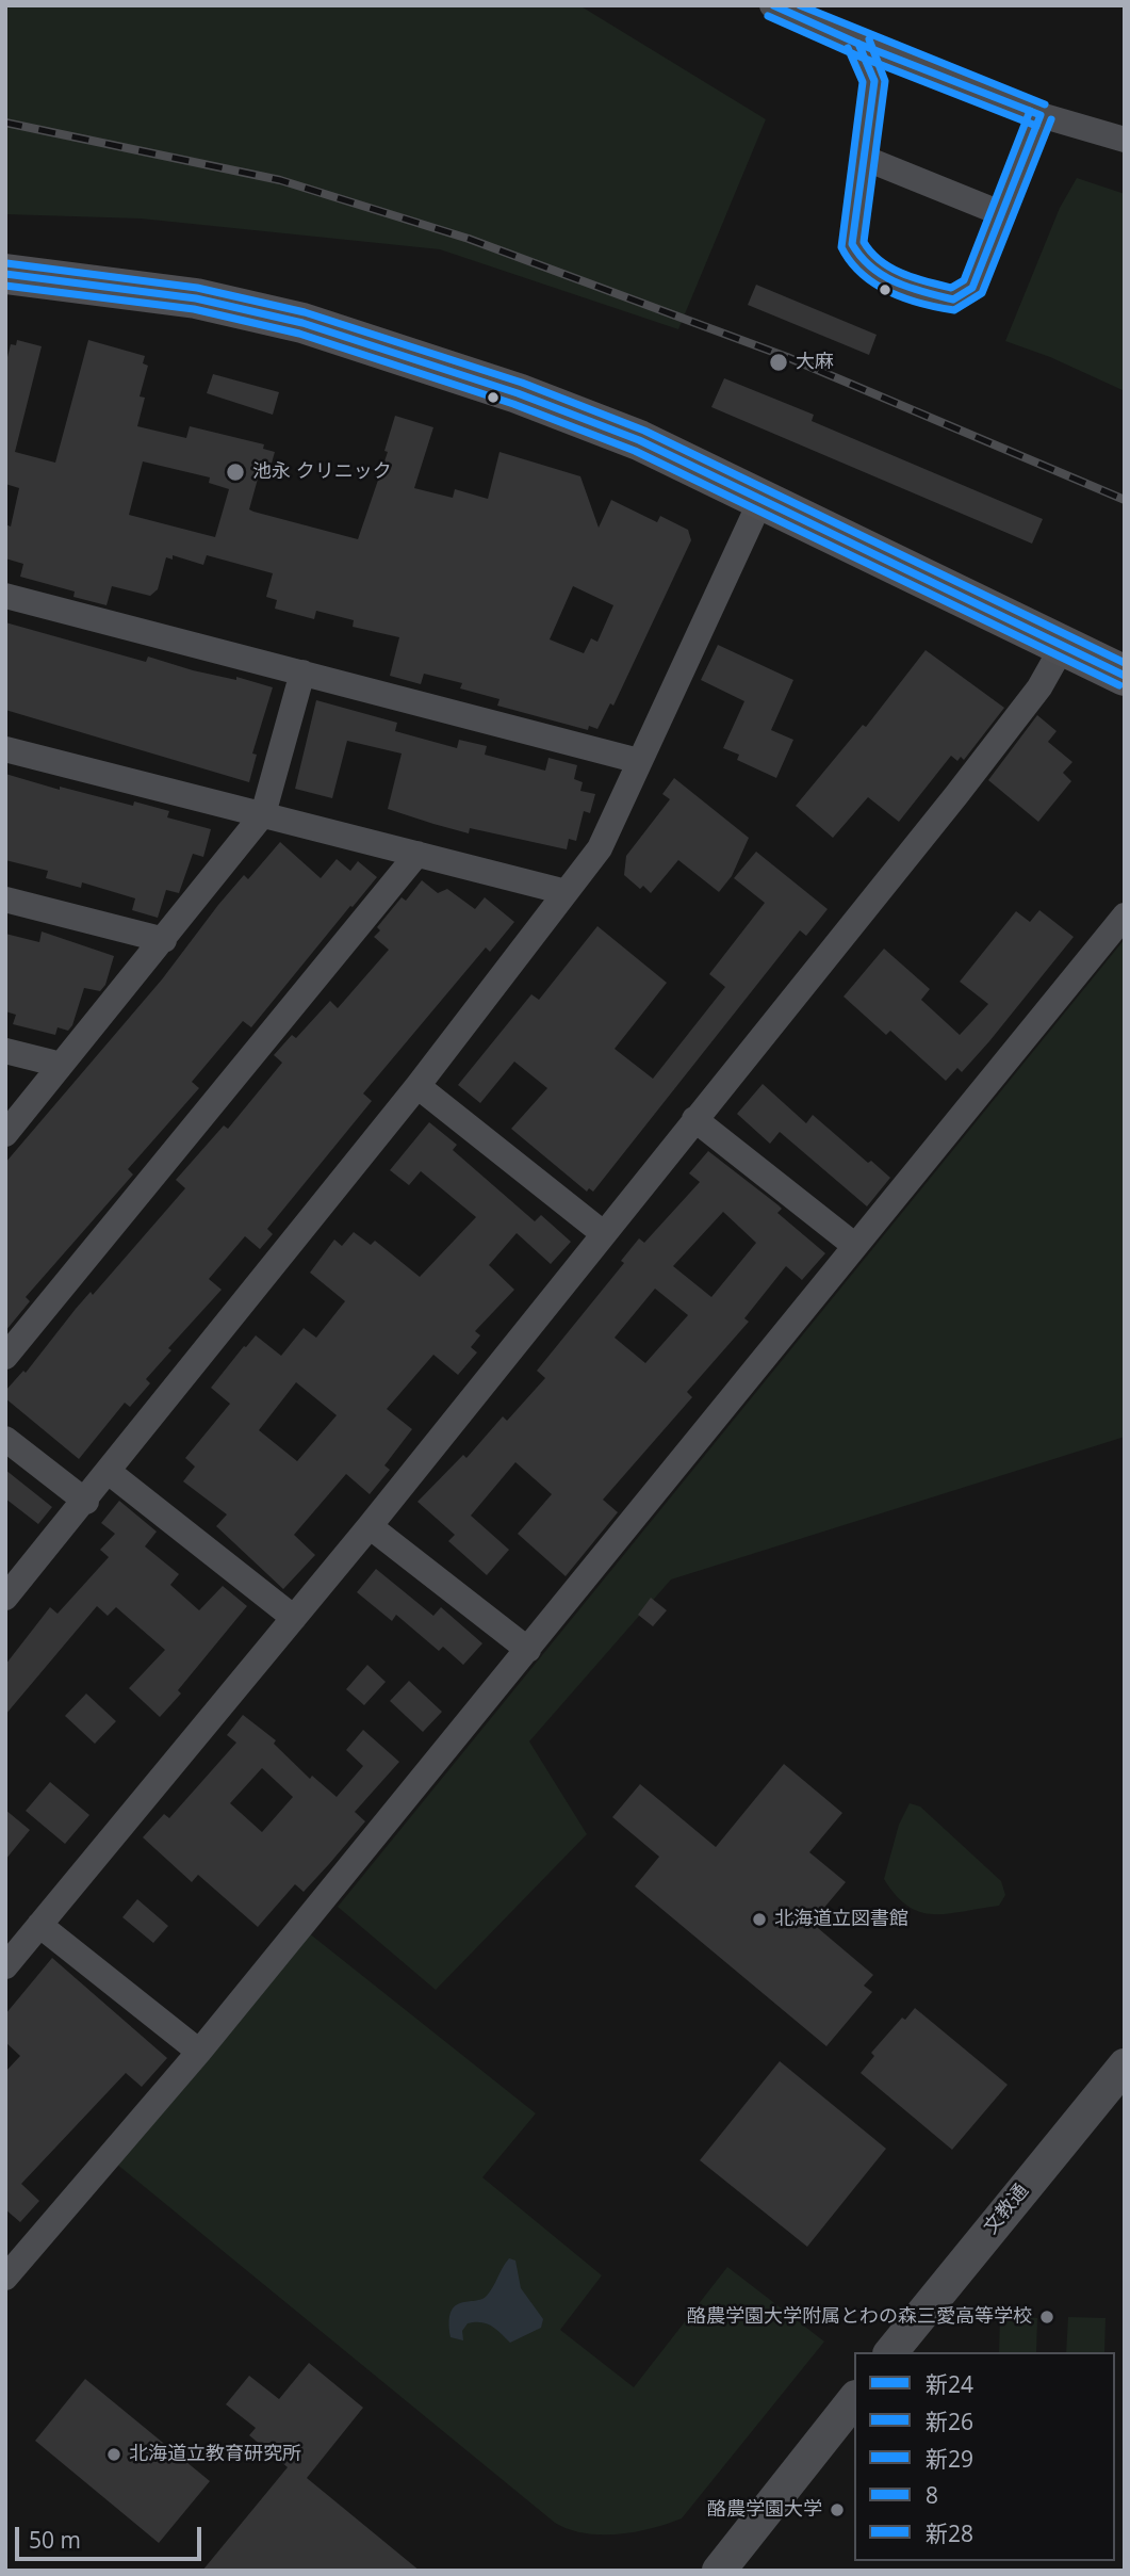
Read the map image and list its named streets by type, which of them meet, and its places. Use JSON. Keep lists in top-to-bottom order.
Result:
{
  "streets": {
    "street": ["文教通"]
  },
  "places": [
    "大麻",
    "池永 クリニック",
    "北海道立図書館",
    "酪農学園大学附属とわの森三愛高等学校",
    "北海道立教育研究所",
    "酪農学園大学"
  ],
  "lines": [
    "transit line 新24",
    "transit line 新28",
    "transit line 8",
    "transit line 新29",
    "transit line 新26"
  ],
  "legend": [
    "新24",
    "新26",
    "新29",
    "8",
    "新28"
  ],
  "scale_bar": "50 m"
}
